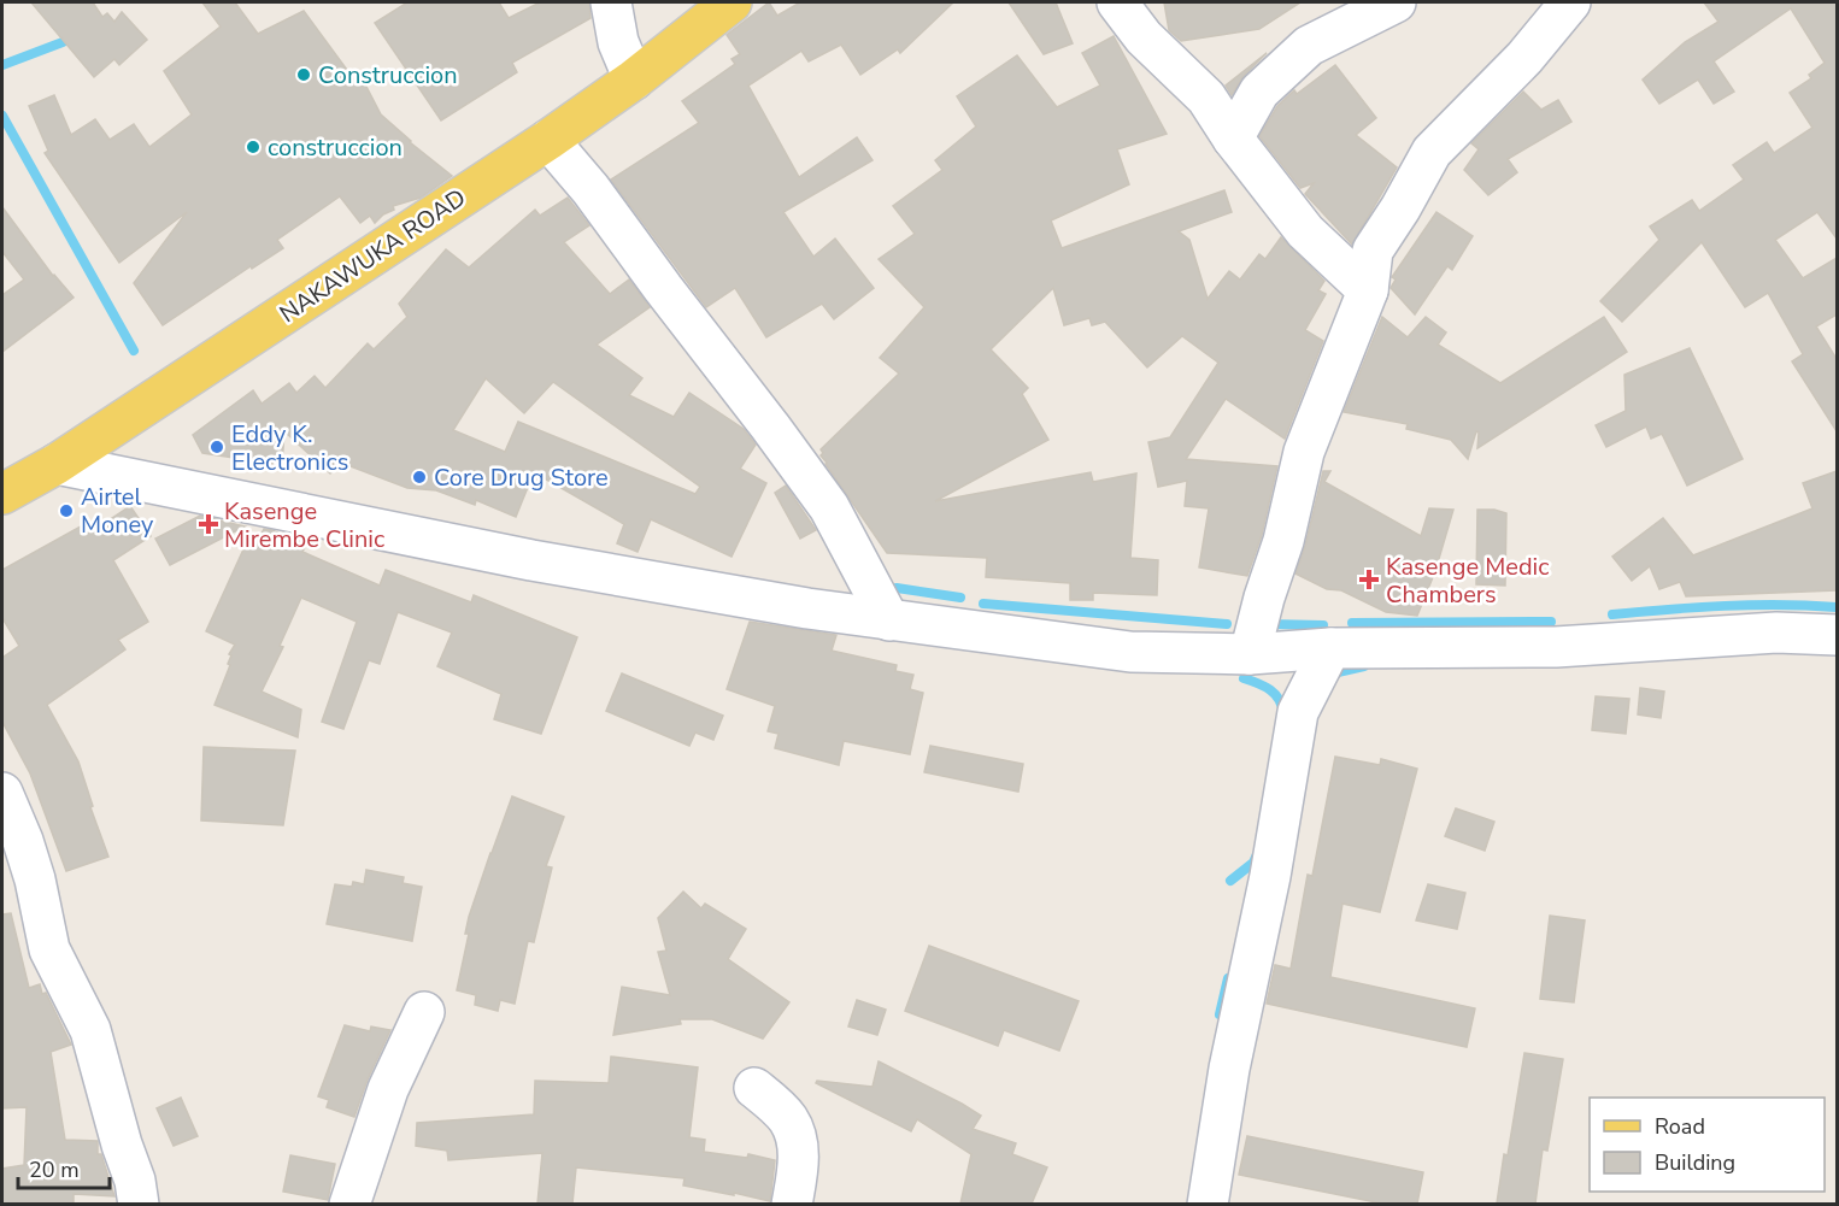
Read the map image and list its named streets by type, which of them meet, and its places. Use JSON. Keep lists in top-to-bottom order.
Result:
{
  "streets": {
    "main road": ["NAKAWUKA ROAD"]
  },
  "places": {
    "other": [
      "Construccion",
      "construccion",
      "Eddy K. Electronics",
      "Core Drug Store",
      "Airtel Money"
    ],
    "health": ["Kasenge Mirembe Clinic", "Kasenge Medic Chambers"]
  },
  "legend": ["Road", "Building"],
  "scale_bar": "20 m"
}
